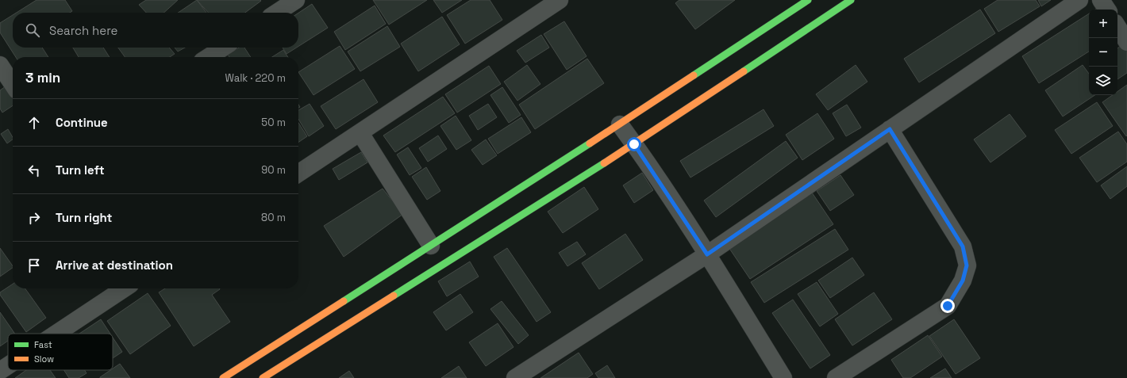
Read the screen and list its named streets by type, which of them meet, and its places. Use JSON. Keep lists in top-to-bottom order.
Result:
{
  "legend": ["Fast", "Slow"],
  "page": {
    "map_buttons": ["+", "−"],
    "search": "Search here",
    "heading": ["3 min", "Walk · 220 m"],
    "list": [
      ["Continue", "50 m"],
      ["Turn left", "90 m"],
      ["Turn right", "80 m"],
      "Arrive at destination"
    ]
  }
}
